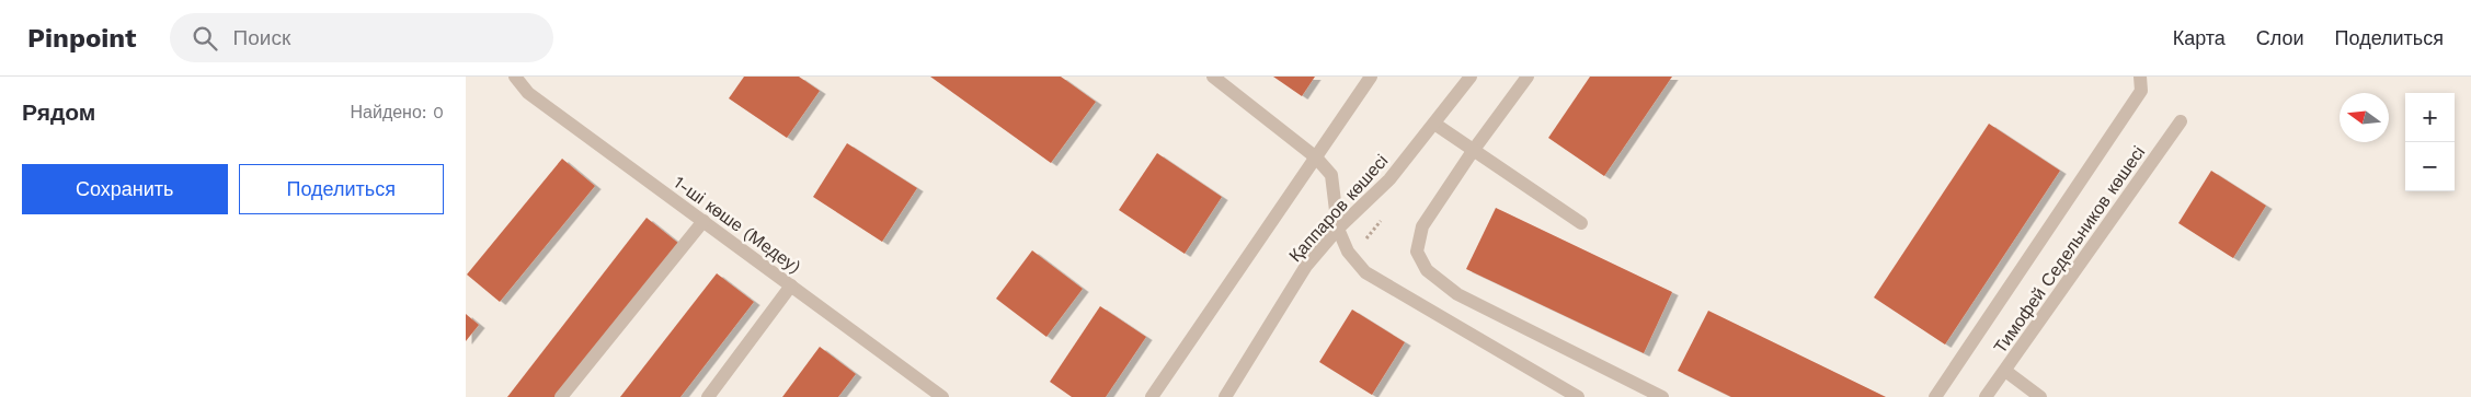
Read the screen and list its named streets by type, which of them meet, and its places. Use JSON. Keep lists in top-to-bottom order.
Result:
{
  "streets": {
    "street": ["Қаппаров көшесі", "1-ші көше (Медеу)", "Тимофей Седельников көшесі"]
  },
  "north": "left",
  "page": {
    "header": "Pinpoint",
    "search": "Поиск",
    "nav": ["Карта", "Слои", "Поделиться"],
    "heading": ["Рядом", "Найдено: 0"],
    "map_buttons": ["+", "−"],
    "buttons": ["Сохранить", "Поделиться"]
  }
}
